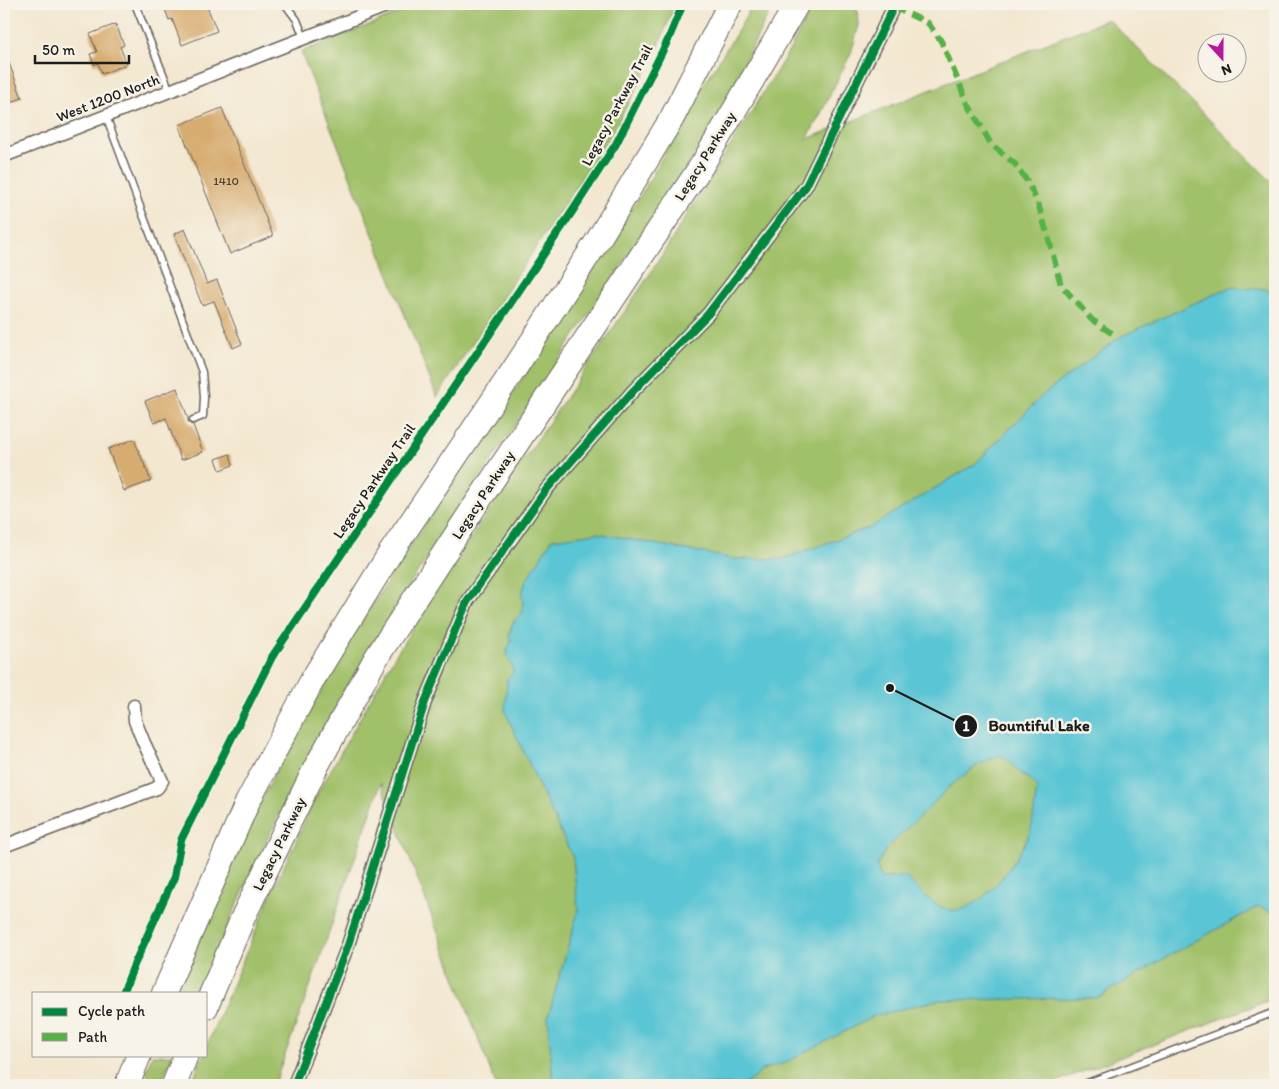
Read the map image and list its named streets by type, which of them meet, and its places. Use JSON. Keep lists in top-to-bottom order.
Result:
{
  "streets": {
    "highway": ["Legacy Parkway"],
    "street": ["West 1200 North"],
    "cycle path": ["Legacy Parkway Trail"]
  },
  "places": ["Bountiful Lake"],
  "house_numbers": ["1410"],
  "legend": ["Cycle path", "Path"],
  "scale_bar": "50 m",
  "north": "bottom"
}
